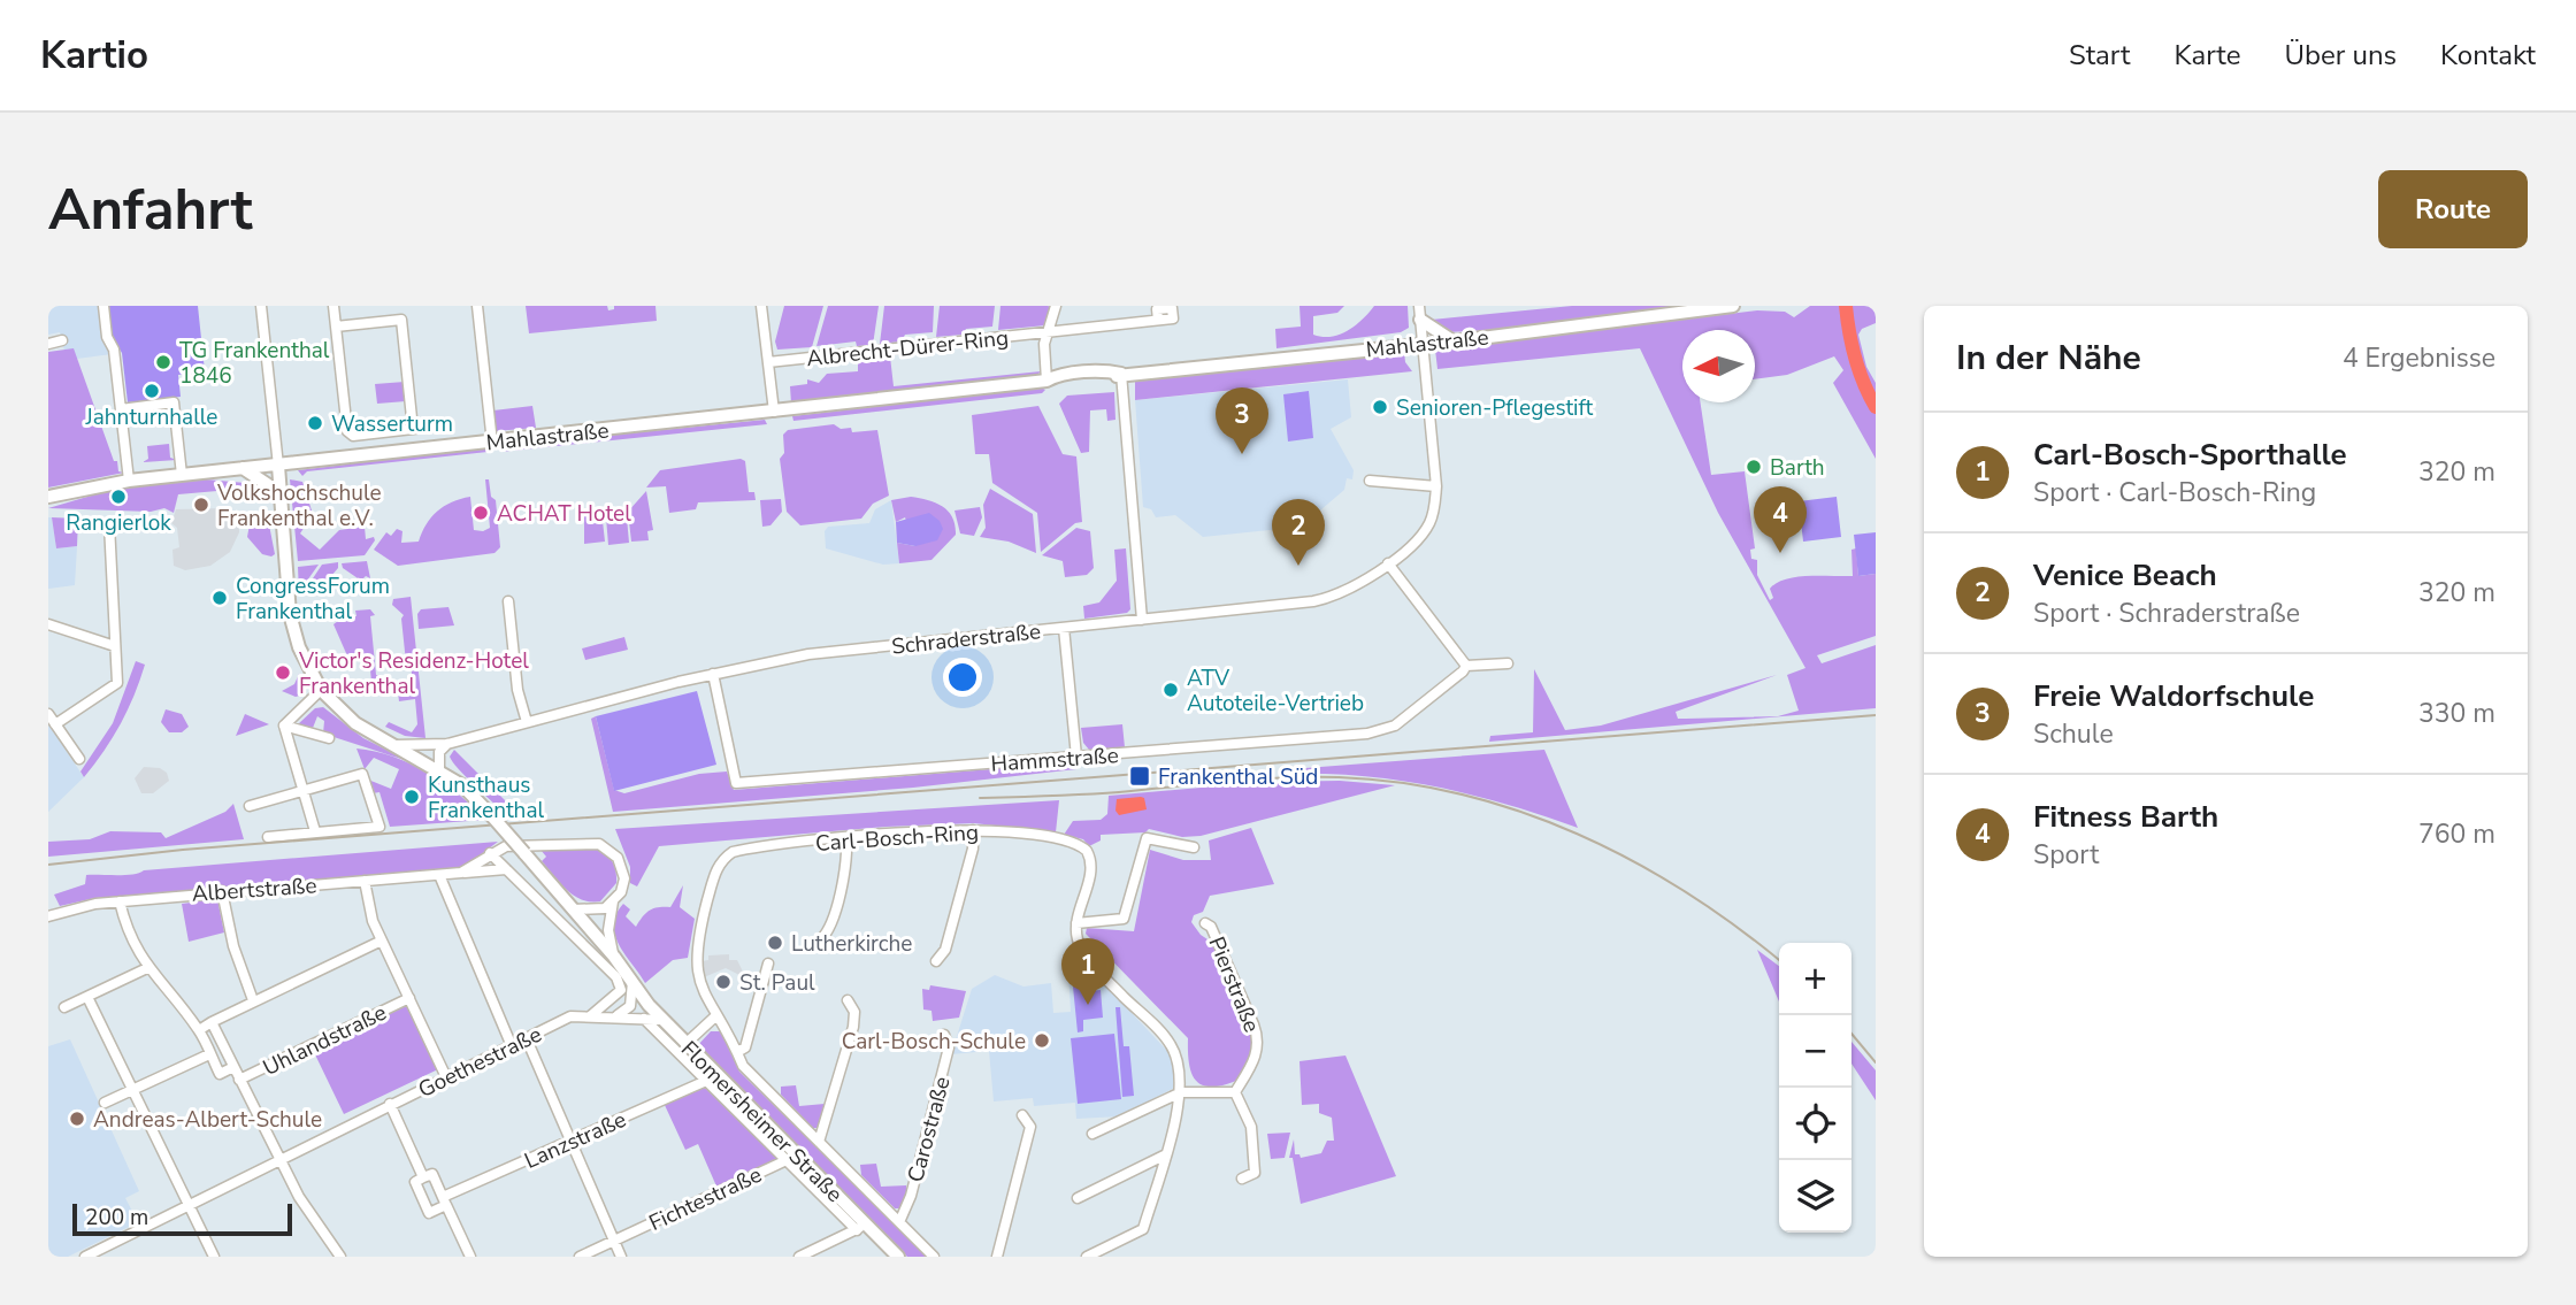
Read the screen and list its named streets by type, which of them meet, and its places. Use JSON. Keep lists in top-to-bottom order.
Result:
{
  "streets": {
    "street": [
      "Mahlastraße",
      "Albrecht-Dürer-Ring",
      "Schraderstraße",
      "Hammstraße",
      "Carl-Bosch-Ring",
      "Albertstraße",
      "Pierstraße",
      "Uhlandstraße",
      "Goethestraße",
      "Flomersheimer Straße",
      "Carostraße",
      "Lanzstraße",
      "Fichtestraße"
    ]
  },
  "crossings": [
    ["Mahlastraße", "Schraderstraße"],
    ["Schraderstraße", "Hammstraße"],
    ["Schraderstraße", "Flomersheimer Straße"],
    ["Carl-Bosch-Ring", "Carostraße"],
    ["Goethestraße", "Flomersheimer Straße"],
    ["Flomersheimer Straße", "Lanzstraße"],
    ["Flomersheimer Straße", "Fichtestraße"]
  ],
  "places": {
    "other": [
      "TG Frankenthal 1846",
      "Jahnturnhalle",
      "Senioren-Pflegestift",
      "Wasserturm",
      "Barth",
      "Rangierlok",
      "Volkshochschule Frankenthal e.V.",
      "ACHAT Hotel",
      "CongressForum Frankenthal",
      "Victor's Residenz-Hotel Frankenthal",
      "ATV Autoteile-Vertrieb",
      "Kunsthaus Frankenthal",
      "Lutherkirche",
      "St. Paul",
      "Carl-Bosch-Schule",
      "Andreas-Albert-Schule"
    ],
    "transit": ["Frankenthal Süd"]
  },
  "scale_bar": "200 m",
  "north": "left",
  "page": {
    "header": "Kartio",
    "nav": [
      "Start",
      "Karte",
      "Über uns",
      "Kontakt"
    ],
    "buttons": "Route",
    "title": "Anfahrt",
    "heading": ["In der Nähe", "4 Ergebnisse"],
    "pins": [
      "3",
      "4",
      "2",
      "1"
    ],
    "list": [
      {
        "mark": "1",
        "name": "Carl-Bosch-Sporthalle",
        "note": "Sport · Carl-Bosch-Ring",
        "value": "320 m"
      },
      {
        "mark": "2",
        "name": "Venice Beach",
        "note": "Sport · Schraderstraße",
        "value": "320 m"
      },
      {
        "mark": "3",
        "name": "Freie Waldorfschule",
        "note": "Schule",
        "value": "330 m"
      },
      {
        "mark": "4",
        "name": "Fitness Barth",
        "note": "Sport",
        "value": "760 m"
      }
    ],
    "map_buttons": ["+", "−"],
    "scale": "200 m"
  }
}
